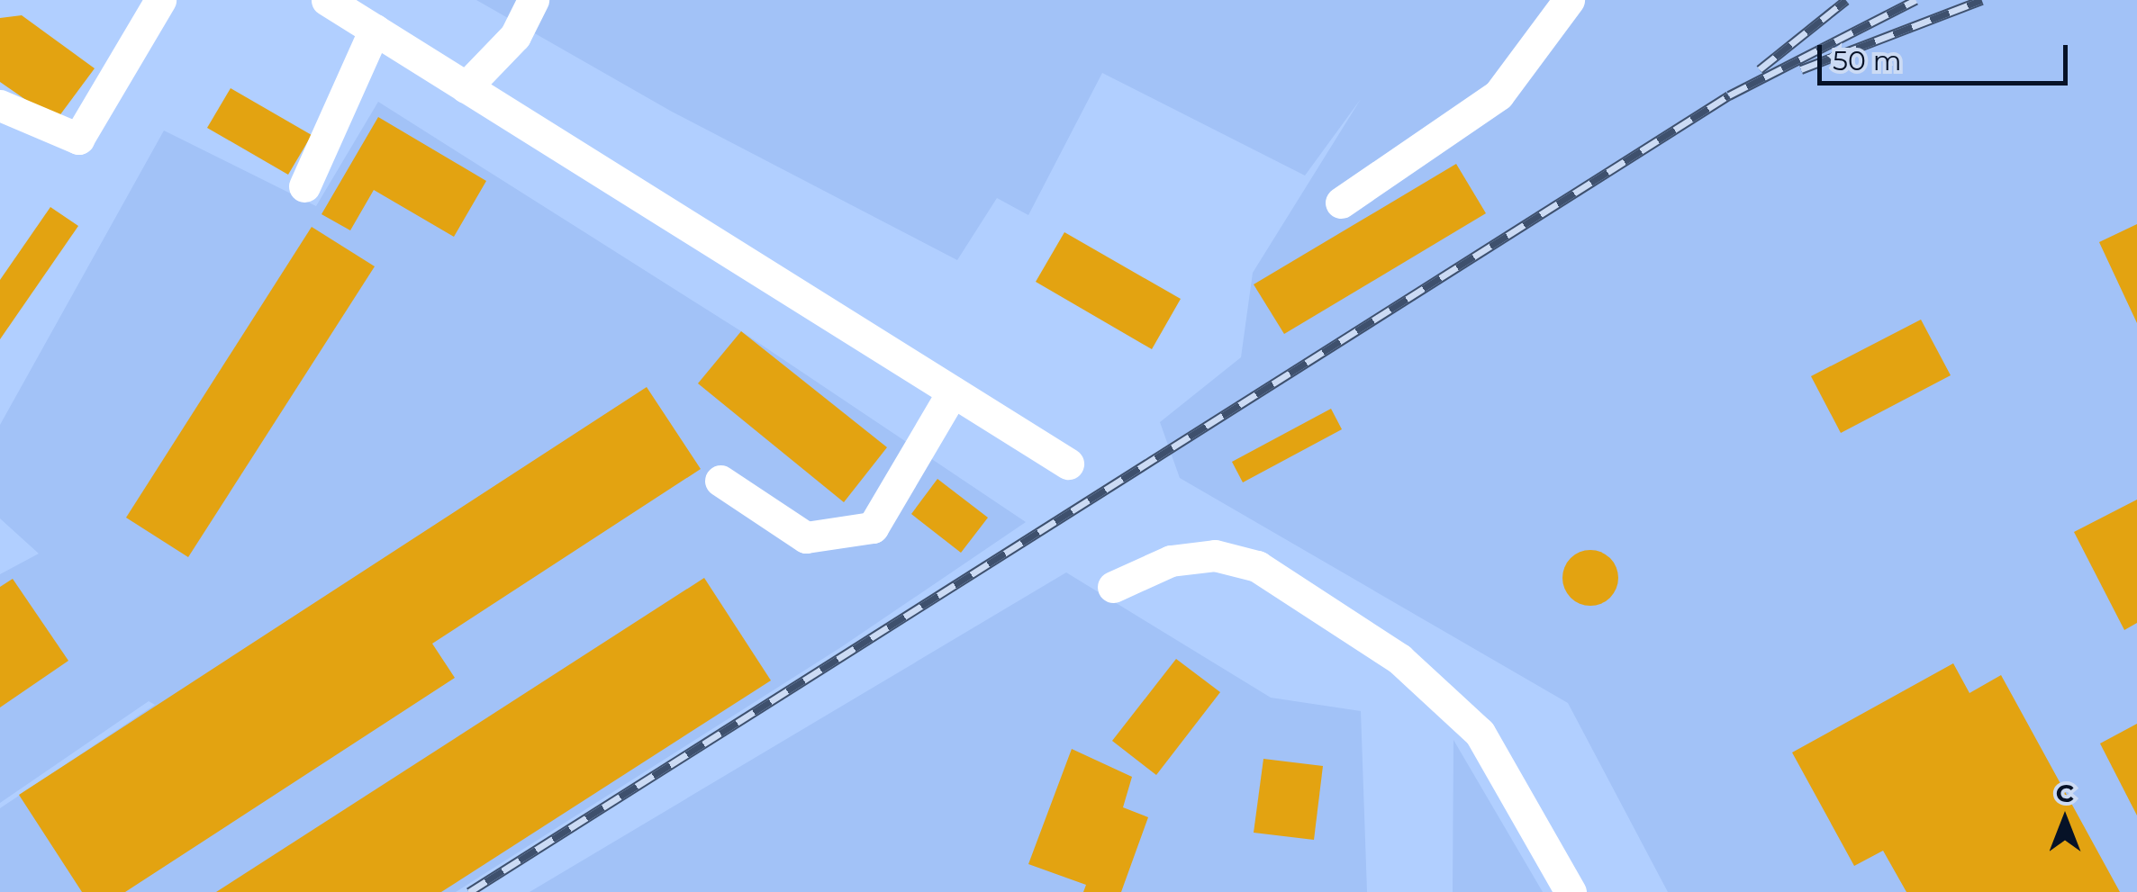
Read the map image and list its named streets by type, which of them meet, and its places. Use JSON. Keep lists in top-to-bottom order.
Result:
{
  "scale_bar": "50 m",
  "north": "top"
}
